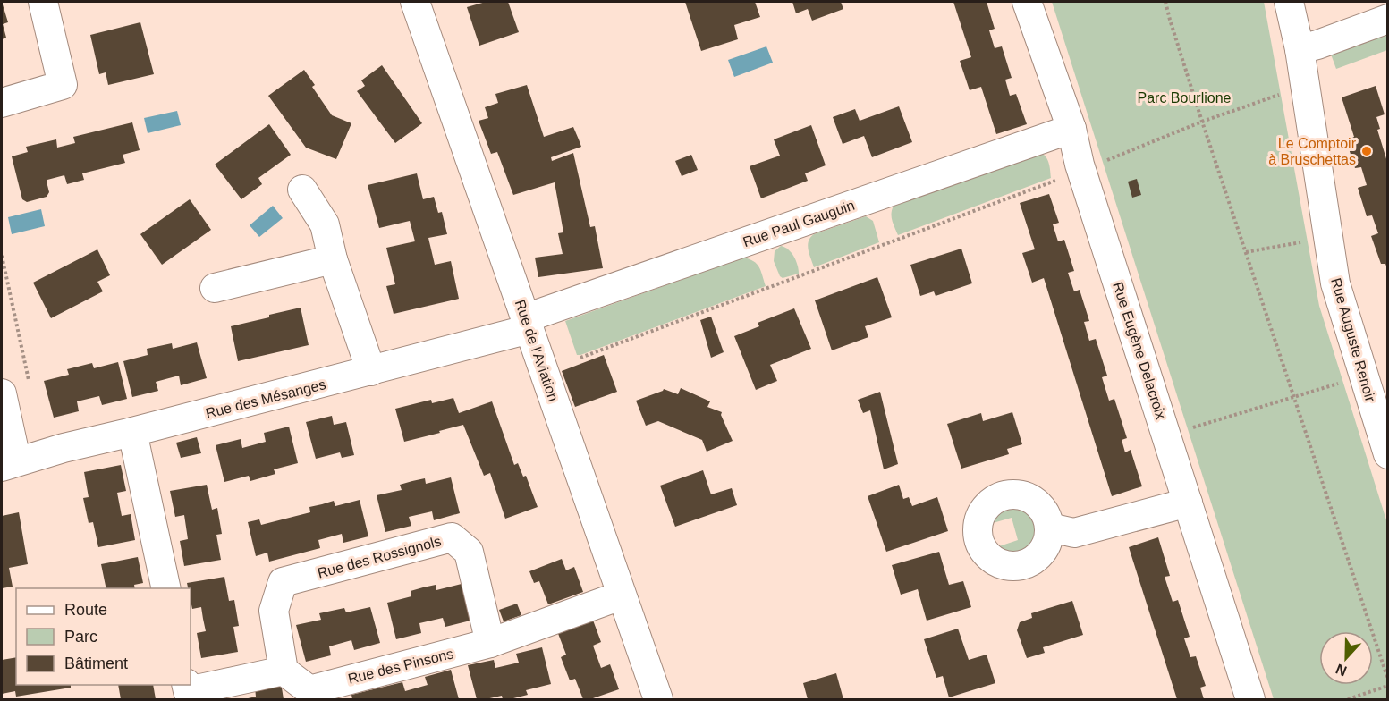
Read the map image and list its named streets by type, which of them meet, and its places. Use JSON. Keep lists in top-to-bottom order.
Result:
{
  "streets": {
    "street": [
      "Rue Paul Gauguin",
      "Rue Auguste Renoir",
      "Rue de l'Aviation",
      "Rue Eugène Delacroix",
      "Rue des Mésanges",
      "Rue des Rossignols",
      "Rue des Pinsons"
    ]
  },
  "crossings": [
    ["Rue Paul Gauguin", "Rue de l'Aviation"],
    ["Rue Paul Gauguin", "Rue Eugène Delacroix"],
    ["Rue Paul Gauguin", "Rue des Mésanges"],
    ["Rue de l'Aviation", "Rue des Mésanges"],
    ["Rue de l'Aviation", "Rue des Pinsons"],
    ["Rue des Rossignols", "Rue des Pinsons"]
  ],
  "parks": ["Parc Bourlione"],
  "places": ["Le Comptoir à Bruschettas"],
  "legend": ["Route", "Parc", "Bâtiment"],
  "north": "bottom"
}
